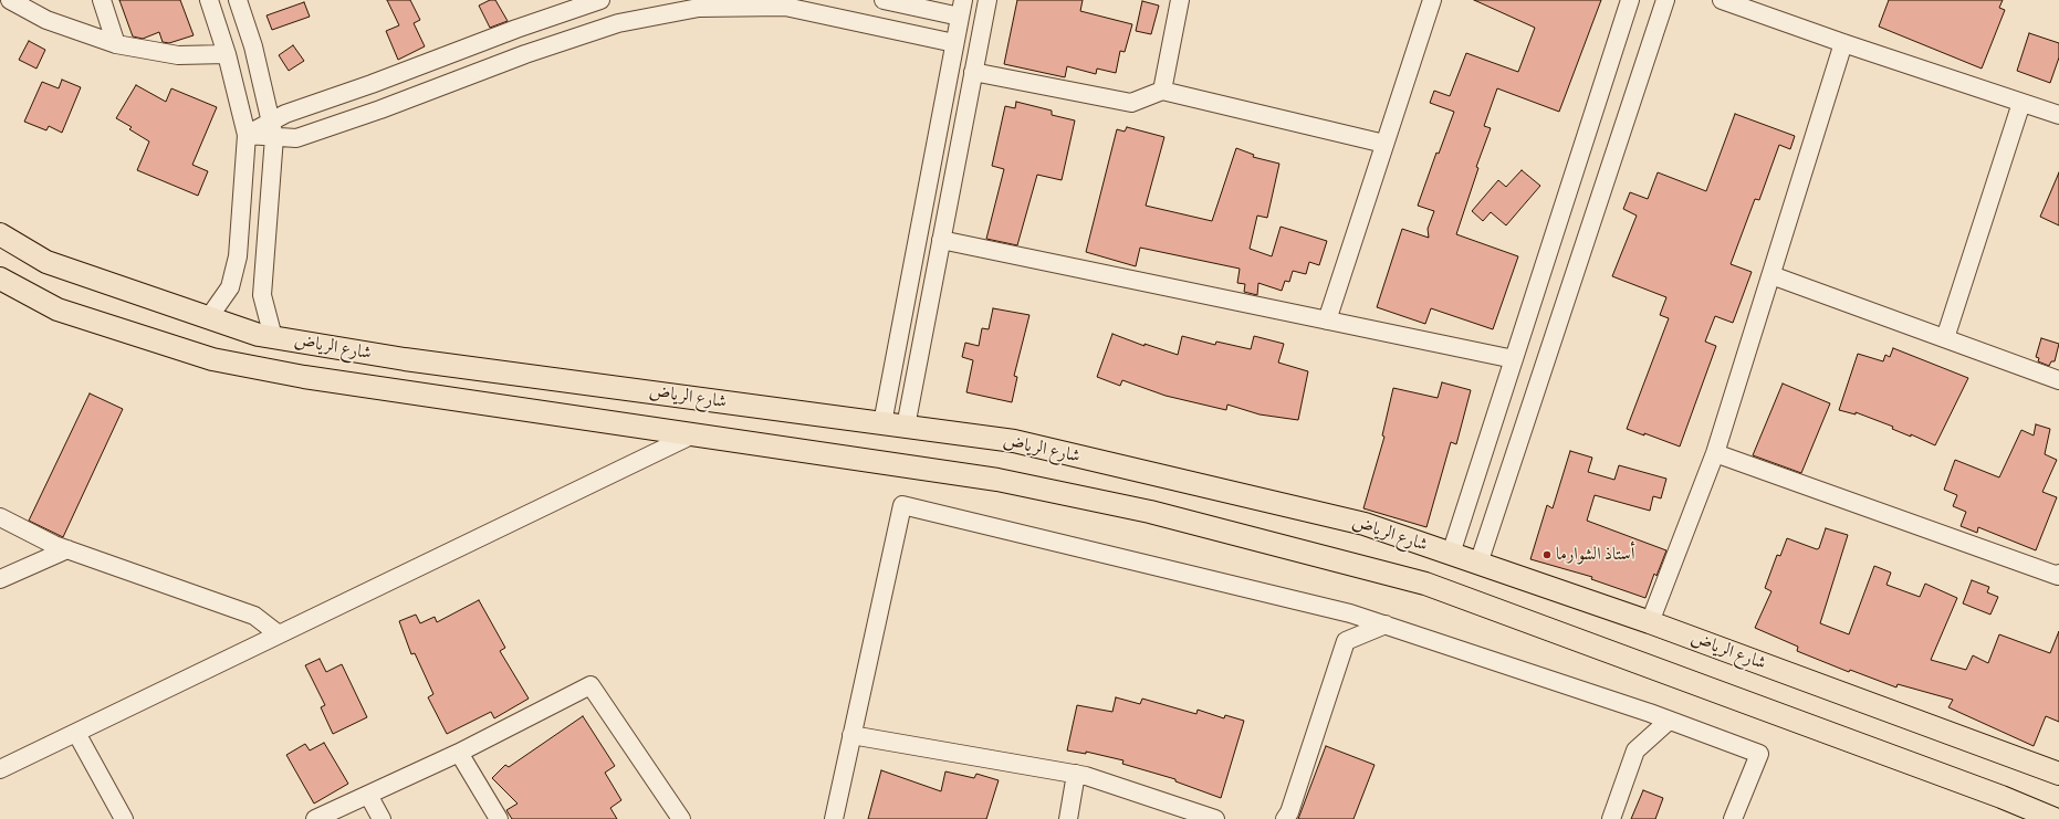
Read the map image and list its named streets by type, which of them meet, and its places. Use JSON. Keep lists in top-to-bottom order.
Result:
{
  "streets": {
    "main road": ["شارع الرياض"]
  },
  "places": ["أستاذ الشوارما"]
}
